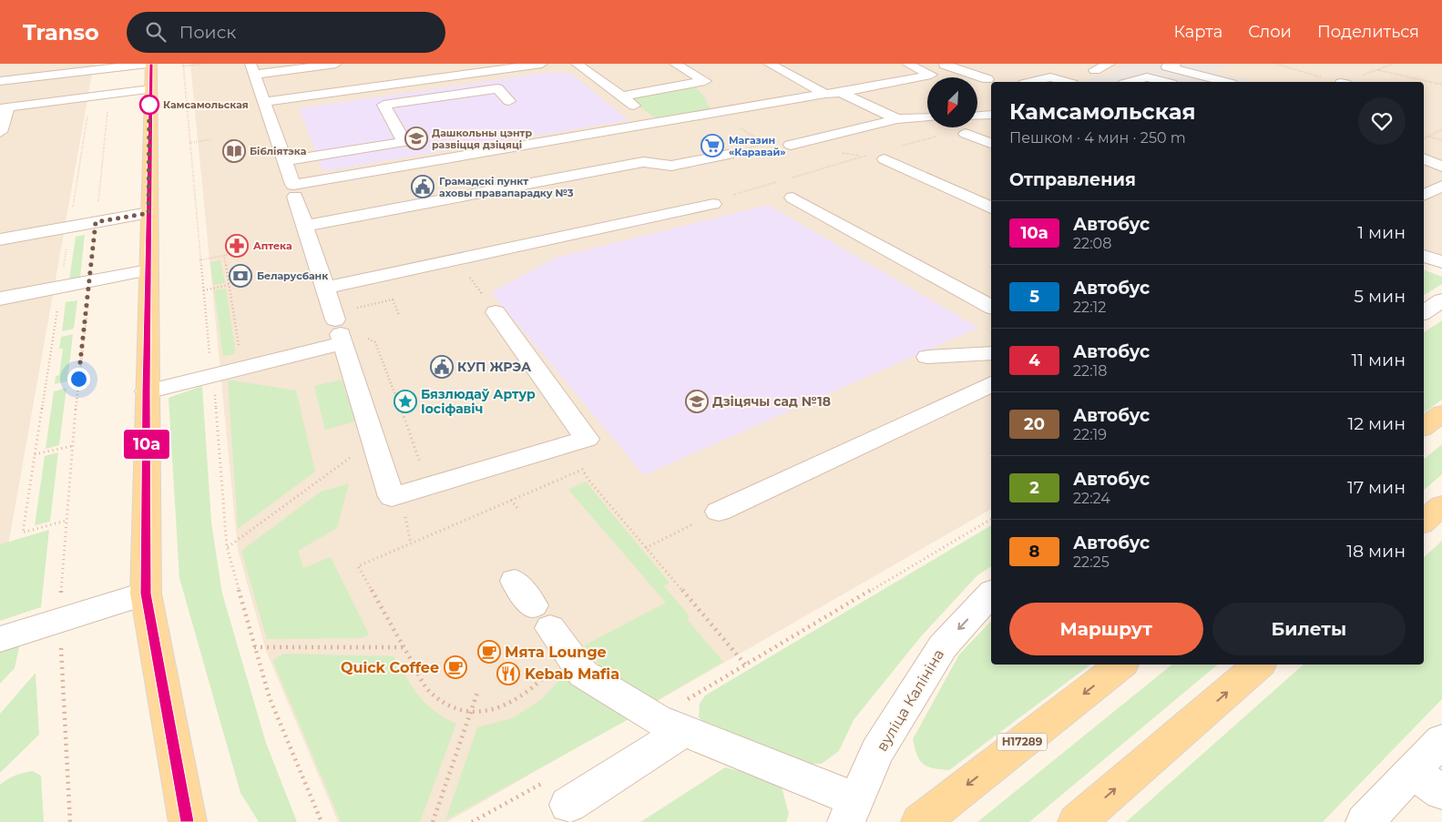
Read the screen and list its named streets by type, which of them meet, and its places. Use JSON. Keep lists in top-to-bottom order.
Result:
{
  "streets": {
    "main road": ["Н17289"],
    "street": ["вуліца Калініна"]
  },
  "one_way": ["вуліца Калініна"],
  "places": {
    "other": ["Камсамольская"],
    "school or university": ["Дашкольны цэнтр развіцця дзіцяці", "Дзіцячы сад №18"],
    "supermarket": ["Магазин «Каравай»"],
    "library": ["Бібліятэка"],
    "public building": ["Грамадскі пункт аховы правапарадку №3", "КУП ЖРЭА"],
    "pharmacy": ["Аптека"],
    "bank": ["Беларусбанк"],
    "place": ["Бязлюдаў Артур Іосіфавіч"],
    "cafe": ["Мята Lounge", "Quick Coffee"],
    "restaurant": ["Kebab Mafia"]
  },
  "lines": ["bus line 10а"],
  "north": "bottom left",
  "page": {
    "header": "Transo",
    "search": "Поиск",
    "nav": ["Карта", "Слои", "Поделиться"],
    "on_map": "10а",
    "heading": [
      ["Камсамольская", "Пешком · 4 мин · 250 m"],
      "Отправления"
    ],
    "list": [
      {
        "mark": "10а",
        "name": "Автобус",
        "note": "22:08",
        "value": "1 мин"
      },
      {
        "mark": "5",
        "name": "Автобус",
        "note": "22:12",
        "value": "5 мин"
      },
      {
        "mark": "4",
        "name": "Автобус",
        "note": "22:18",
        "value": "11 мин"
      },
      {
        "mark": "20",
        "name": "Автобус",
        "note": "22:19",
        "value": "12 мин"
      },
      {
        "mark": "2",
        "name": "Автобус",
        "note": "22:24",
        "value": "17 мин"
      },
      {
        "mark": "8",
        "name": "Автобус",
        "note": "22:25",
        "value": "18 мин"
      }
    ],
    "buttons": ["Маршрут", "Билеты"]
  }
}
